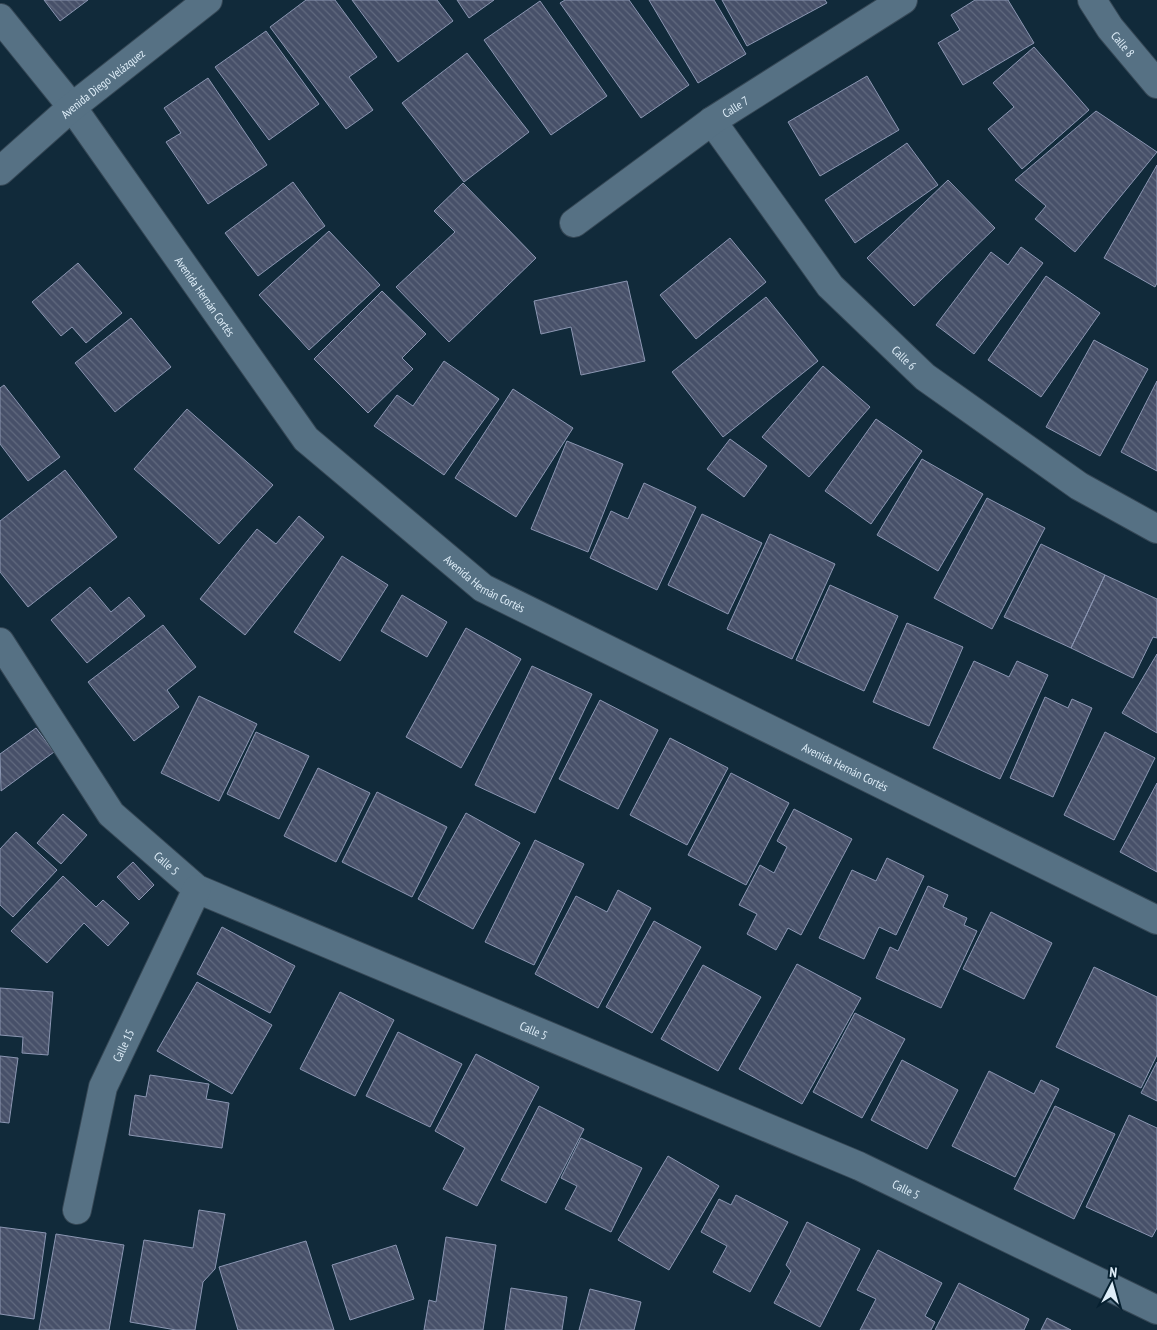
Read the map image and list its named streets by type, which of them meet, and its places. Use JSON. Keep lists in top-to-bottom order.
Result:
{
  "streets": {
    "street": [
      "Calle 8",
      "Avenida Diego Velázquez",
      "Calle 7",
      "Avenida Hernán Cortés",
      "Calle 6",
      "Calle 5",
      "Calle 15"
    ]
  },
  "crossings": [
    ["Avenida Diego Velázquez", "Avenida Hernán Cortés"],
    ["Calle 7", "Calle 6"],
    ["Calle 5", "Calle 15"]
  ],
  "north": "top"
}
